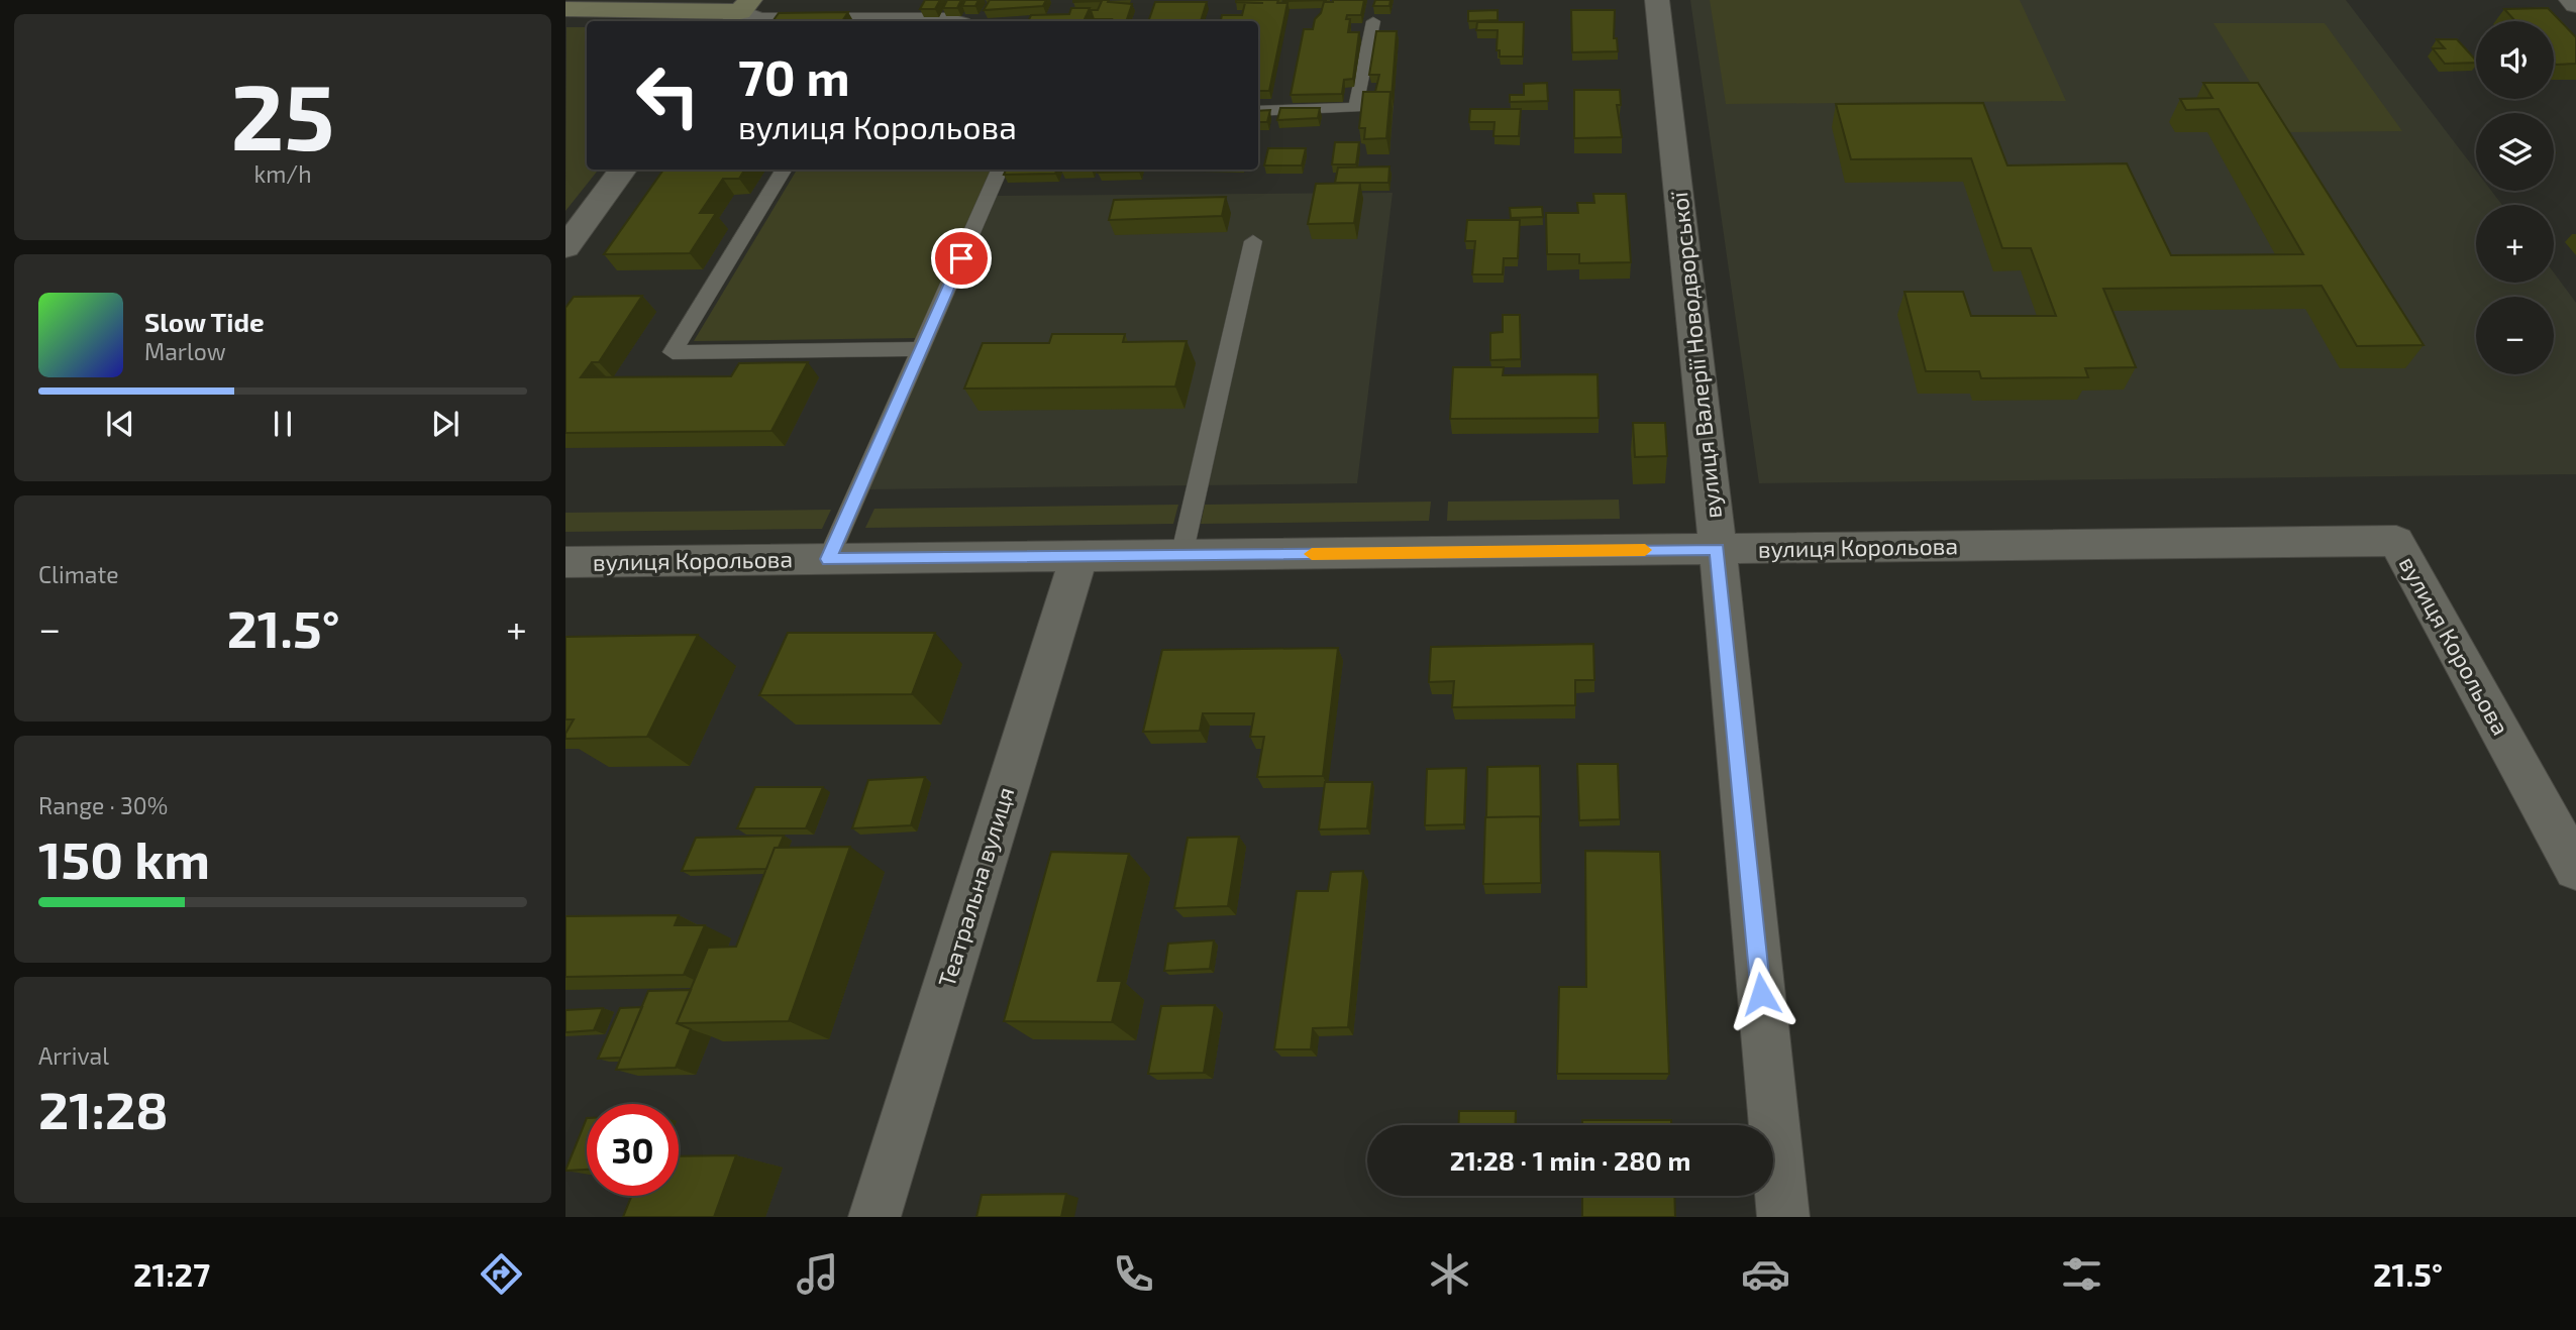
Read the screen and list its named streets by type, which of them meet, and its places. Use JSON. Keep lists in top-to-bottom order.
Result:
{
  "streets": {
    "street": ["вулиця Валерії Новодворської", "вулиця Корольова", "Театральна вулиця"]
  },
  "crossings": [
    ["вулиця Валерії Новодворської", "вулиця Корольова"],
    ["вулиця Корольова", "Театральна вулиця"]
  ],
  "page": {
    "tile": [
      ["25", "km/h"],
      "Climate",
      ["Range · 30%", "150 km"],
      ["Arrival", "21:28"]
    ],
    "map_buttons": ["+", "−"],
    "turn": ["70 m", "вулиця Корольова"],
    "song": ["Slow Tide", "Marlow"],
    "heat": ["−", "21.5°", "+"],
    "limit": "30",
    "trip": "21:28 · 1 min · 280 m",
    "tabs": ["21:27", "21.5°"]
  }
}
